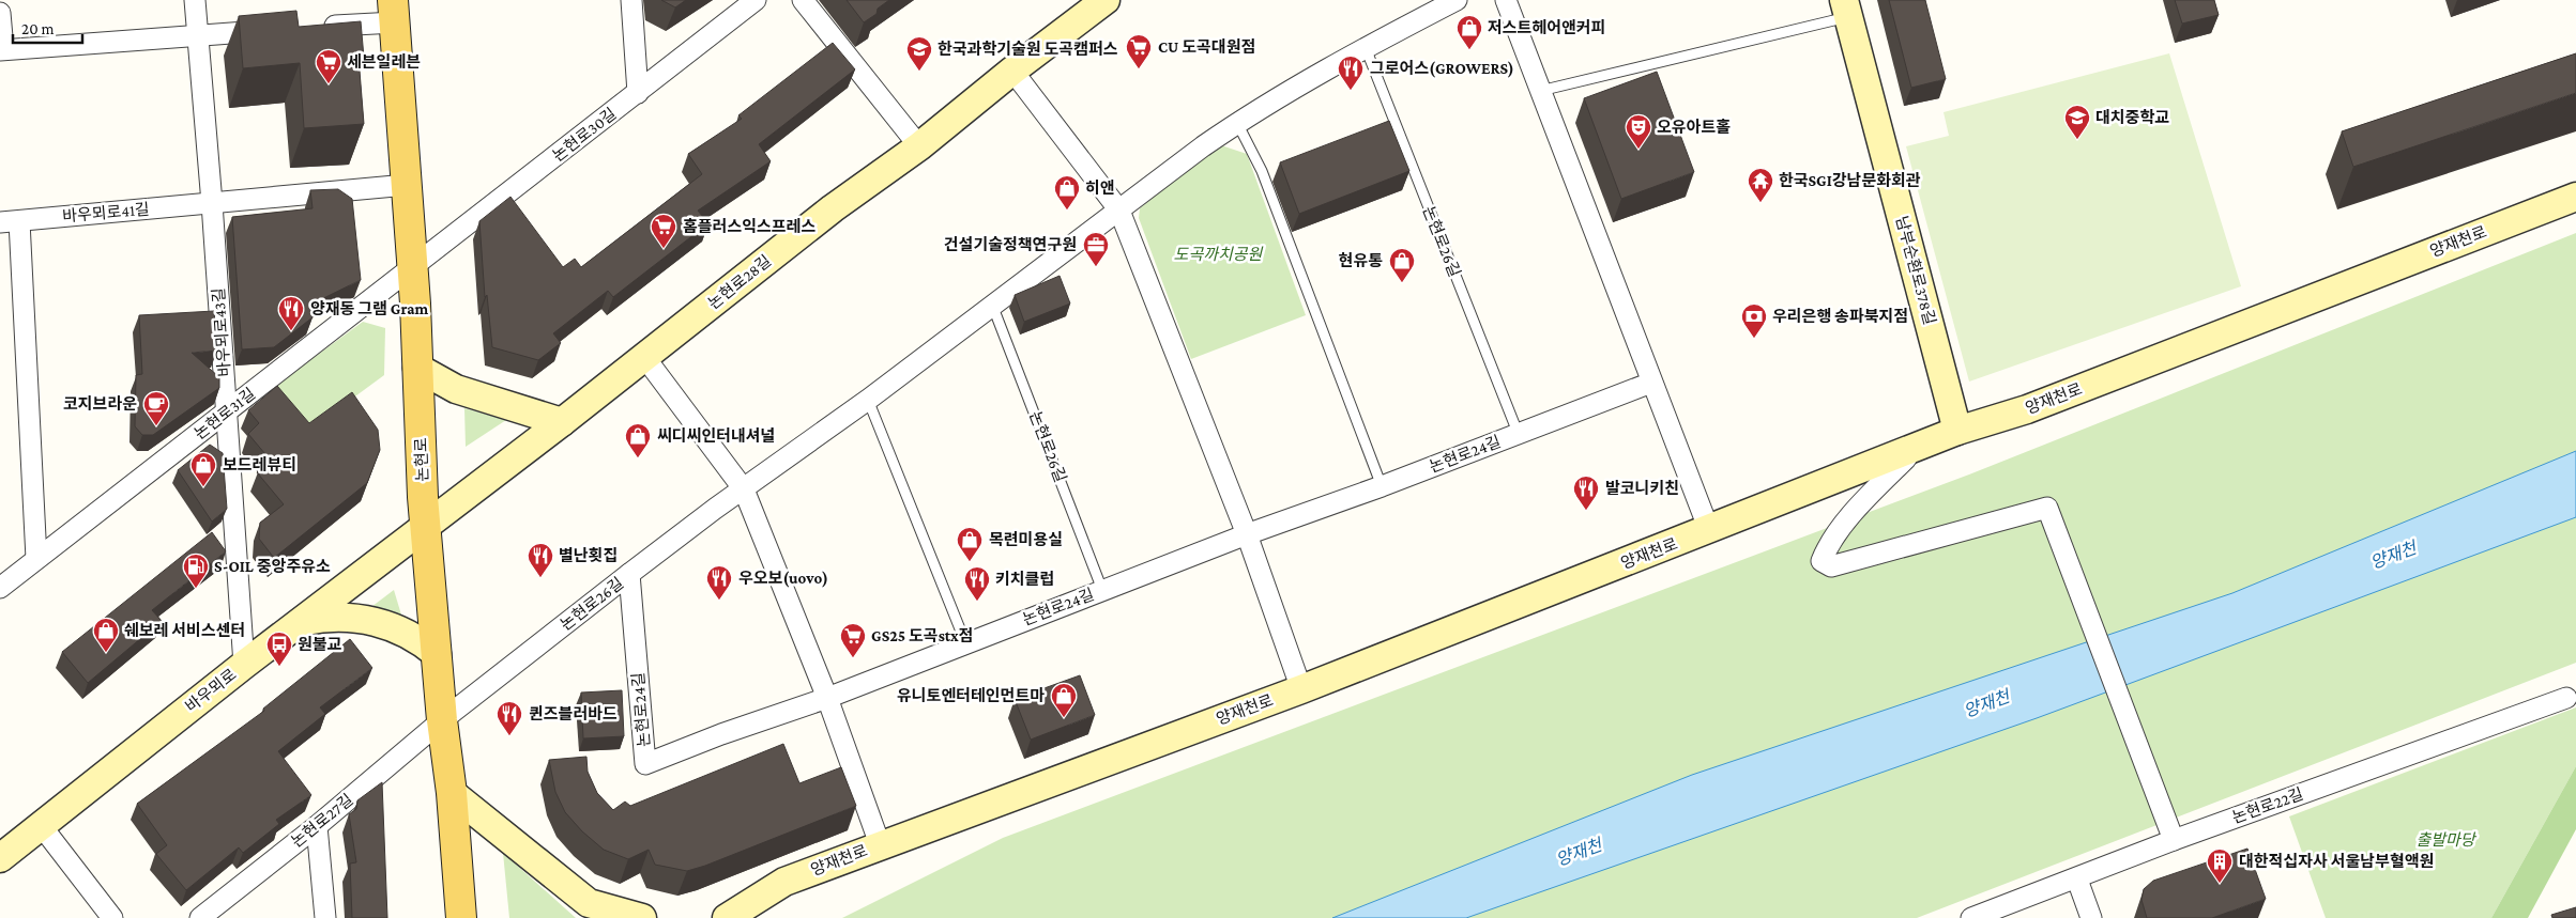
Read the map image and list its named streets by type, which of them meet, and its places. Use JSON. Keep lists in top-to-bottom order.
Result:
{
  "streets": {
    "main road": ["논현로"],
    "street": [
      "논현로30길",
      "바우뫼로41길",
      "논현로26길",
      "양재천로",
      "남부순환로378길",
      "논현로28길",
      "바우뫼로43길",
      "논현로31길",
      "논현로24길",
      "바우뫼로",
      "논현로22길",
      "논현로27길"
    ]
  },
  "crossings": [
    ["논현로30길", "논현로31길"],
    ["논현로30길", "논현로"],
    ["바우뫼로41길", "바우뫼로43길"],
    ["바우뫼로41길", "논현로"],
    ["논현로26길", "논현로24길"],
    ["논현로26길", "논현로"],
    ["논현로26길", "논현로27길"],
    ["양재천로", "남부순환로378길"],
    ["논현로28길", "논현로"],
    ["논현로28길", "바우뫼로"],
    ["바우뫼로43길", "논현로31길"],
    ["바우뫼로43길", "바우뫼로"],
    ["논현로31길", "논현로"],
    ["논현로", "바우뫼로"],
    ["논현로", "논현로27길"]
  ],
  "water": ["양재천"],
  "parks": ["도곡까치공원", "출발마당"],
  "places": {
    "shop": [
      "저스트헤어앤커피",
      "히앤",
      "현유통",
      "씨디씨인터내셔널",
      "보드레뷰티",
      "목련미용실",
      "쉐보레 서비스센터",
      "유니토엔터테인먼트마"
    ],
    "supermarket": [
      "CU 도곡대원점",
      "세븐일레븐",
      "홈플러스익스프레스",
      "GS25 도곡stx점"
    ],
    "school or university": ["한국과학기술원 도곡캠퍼스", "대치중학교"],
    "restaurant": [
      "그로어스(GROWERS)",
      "양재동 그램 Gram",
      "발코니키친",
      "별난횟집",
      "우오보(uovo)",
      "키치클럽",
      "퀸즈블러바드"
    ],
    "theatre": ["오유아트홀"],
    "temple": ["한국SGI강남문화회관"],
    "office": ["건설기술정책연구원"],
    "bank": ["우리은행 송파북지점"],
    "cafe": ["코지브라운"],
    "fuel station": ["S-OIL 중앙주유소"],
    "bus stop": ["원불교"],
    "building": ["대한적십자사 서울남부혈액원"]
  },
  "scale_bar": "20 m"
}
